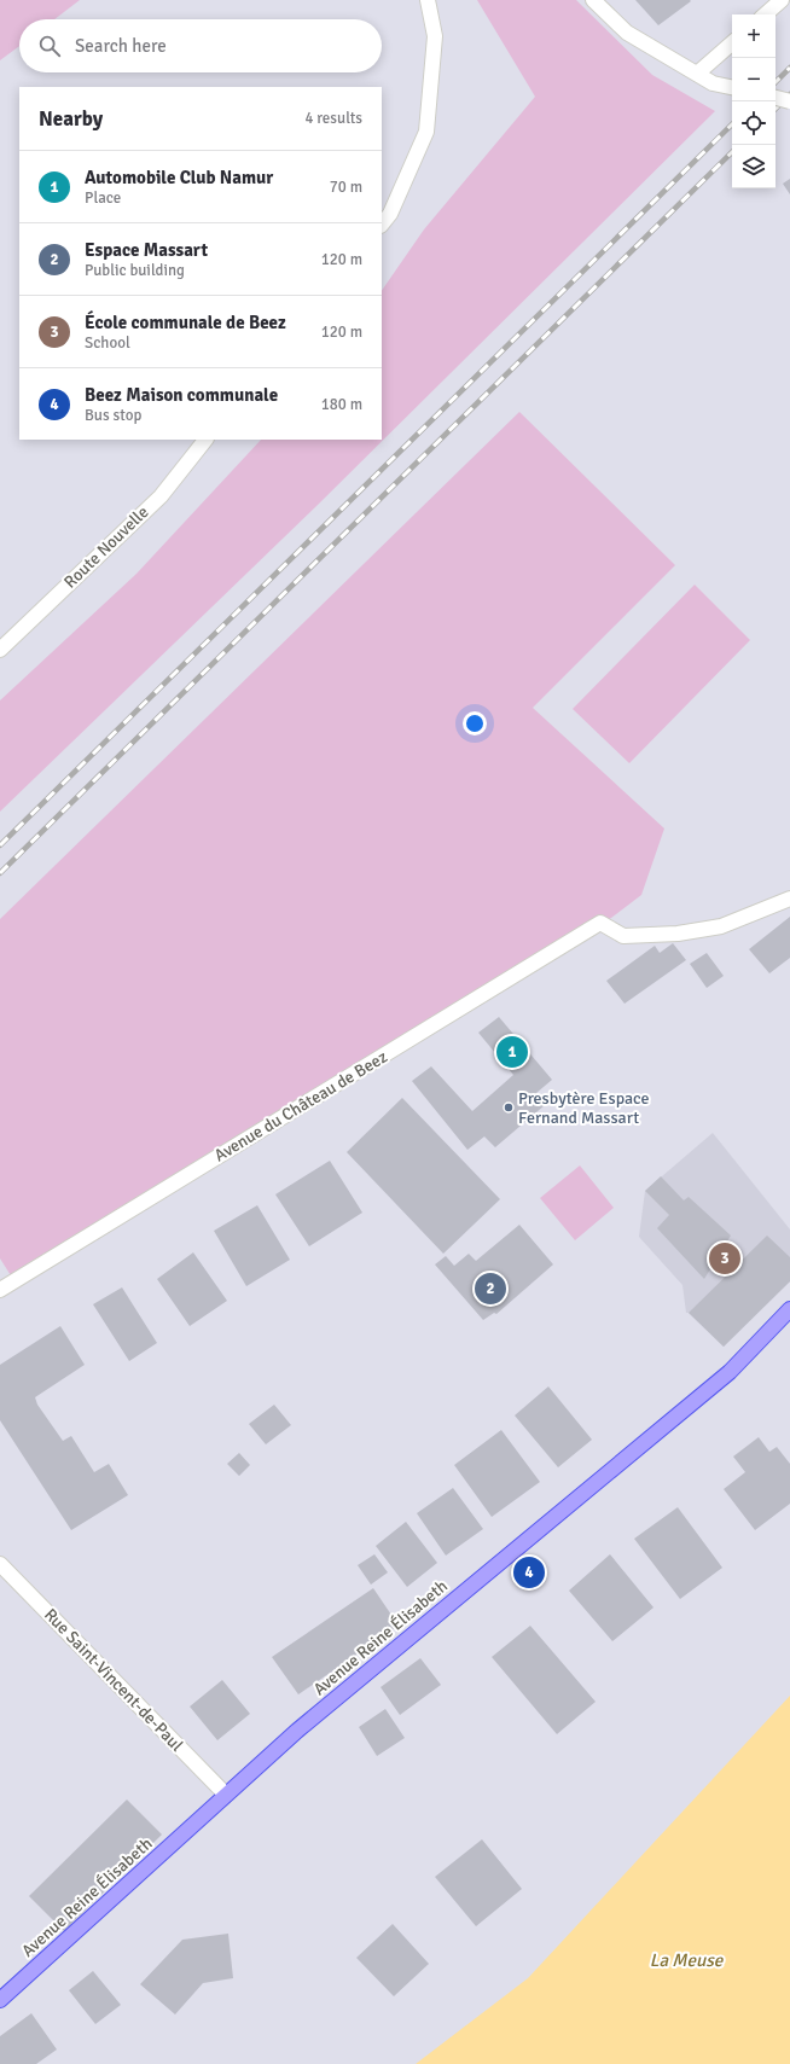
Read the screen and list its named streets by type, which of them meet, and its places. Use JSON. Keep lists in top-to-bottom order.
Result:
{
  "streets": {
    "main road": ["Avenue Reine Élisabeth"],
    "street": ["Route Nouvelle", "Avenue du Château de Beez", "Rue Saint-Vincent-de-Paul"]
  },
  "crossings": [
    ["Avenue Reine Élisabeth", "Rue Saint-Vincent-de-Paul"]
  ],
  "water": ["La Meuse"],
  "places": ["Presbytère Espace Fernand Massart"],
  "page": {
    "map_buttons": ["+", "−"],
    "search": "Search here",
    "heading": ["Nearby", "4 results"],
    "list": [
      {
        "mark": "1",
        "name": "Automobile Club Namur",
        "note": "Place",
        "value": "70 m"
      },
      {
        "mark": "2",
        "name": "Espace Massart",
        "note": "Public building",
        "value": "120 m"
      },
      {
        "mark": "3",
        "name": "École communale de Beez",
        "note": "School",
        "value": "120 m"
      },
      {
        "mark": "4",
        "name": "Beez Maison communale",
        "note": "Bus stop",
        "value": "180 m"
      }
    ],
    "pins": [
      "1",
      "3",
      "2",
      "4"
    ]
  }
}
